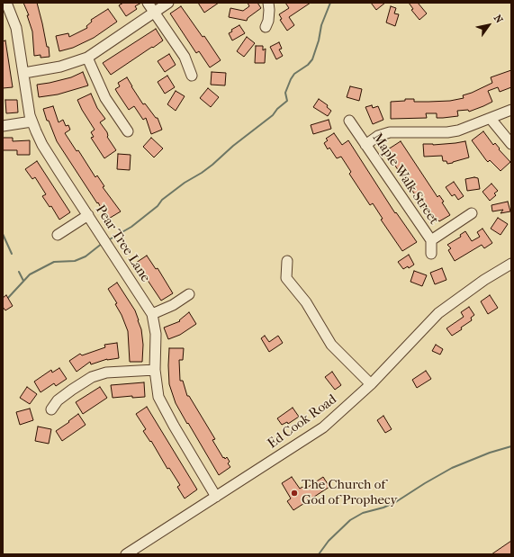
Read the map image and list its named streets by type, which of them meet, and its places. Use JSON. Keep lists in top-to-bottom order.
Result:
{
  "streets": {
    "street": ["Maple Walk Street", "Pear Tree Lane", "Ed Cook Road"]
  },
  "crossings": [
    ["Pear Tree Lane", "Ed Cook Road"]
  ],
  "places": ["The Church of God of Prophecy"],
  "north": "top right"
}
